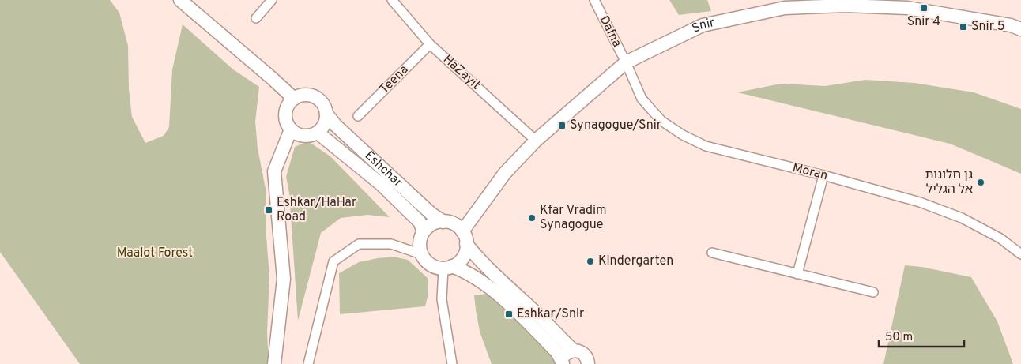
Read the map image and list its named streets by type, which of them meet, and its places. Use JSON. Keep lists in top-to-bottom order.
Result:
{
  "streets": {
    "main road": ["Snir", "Eshchar"],
    "street": [
      "Dafna",
      "HaZayit",
      "Teena",
      "Moran"
    ]
  },
  "crossings": [
    ["Snir", "Dafna"],
    ["Snir", "HaZayit"],
    ["Snir", "Eshchar"],
    ["Snir", "Moran"],
    ["Dafna", "Moran"],
    ["HaZayit", "Teena"]
  ],
  "parks": ["Maalot Forest"],
  "places": {
    "transit": [
      "Snir 4",
      "Snir 5",
      "Synagogue/Snir",
      "Eshkar/HaHar Road",
      "Eshkar/Snir"
    ],
    "other": ["גן חלונות אל הגליל", "Kfar Vradim Synagogue", "Kindergarten"]
  },
  "scale_bar": "50 m"
}
